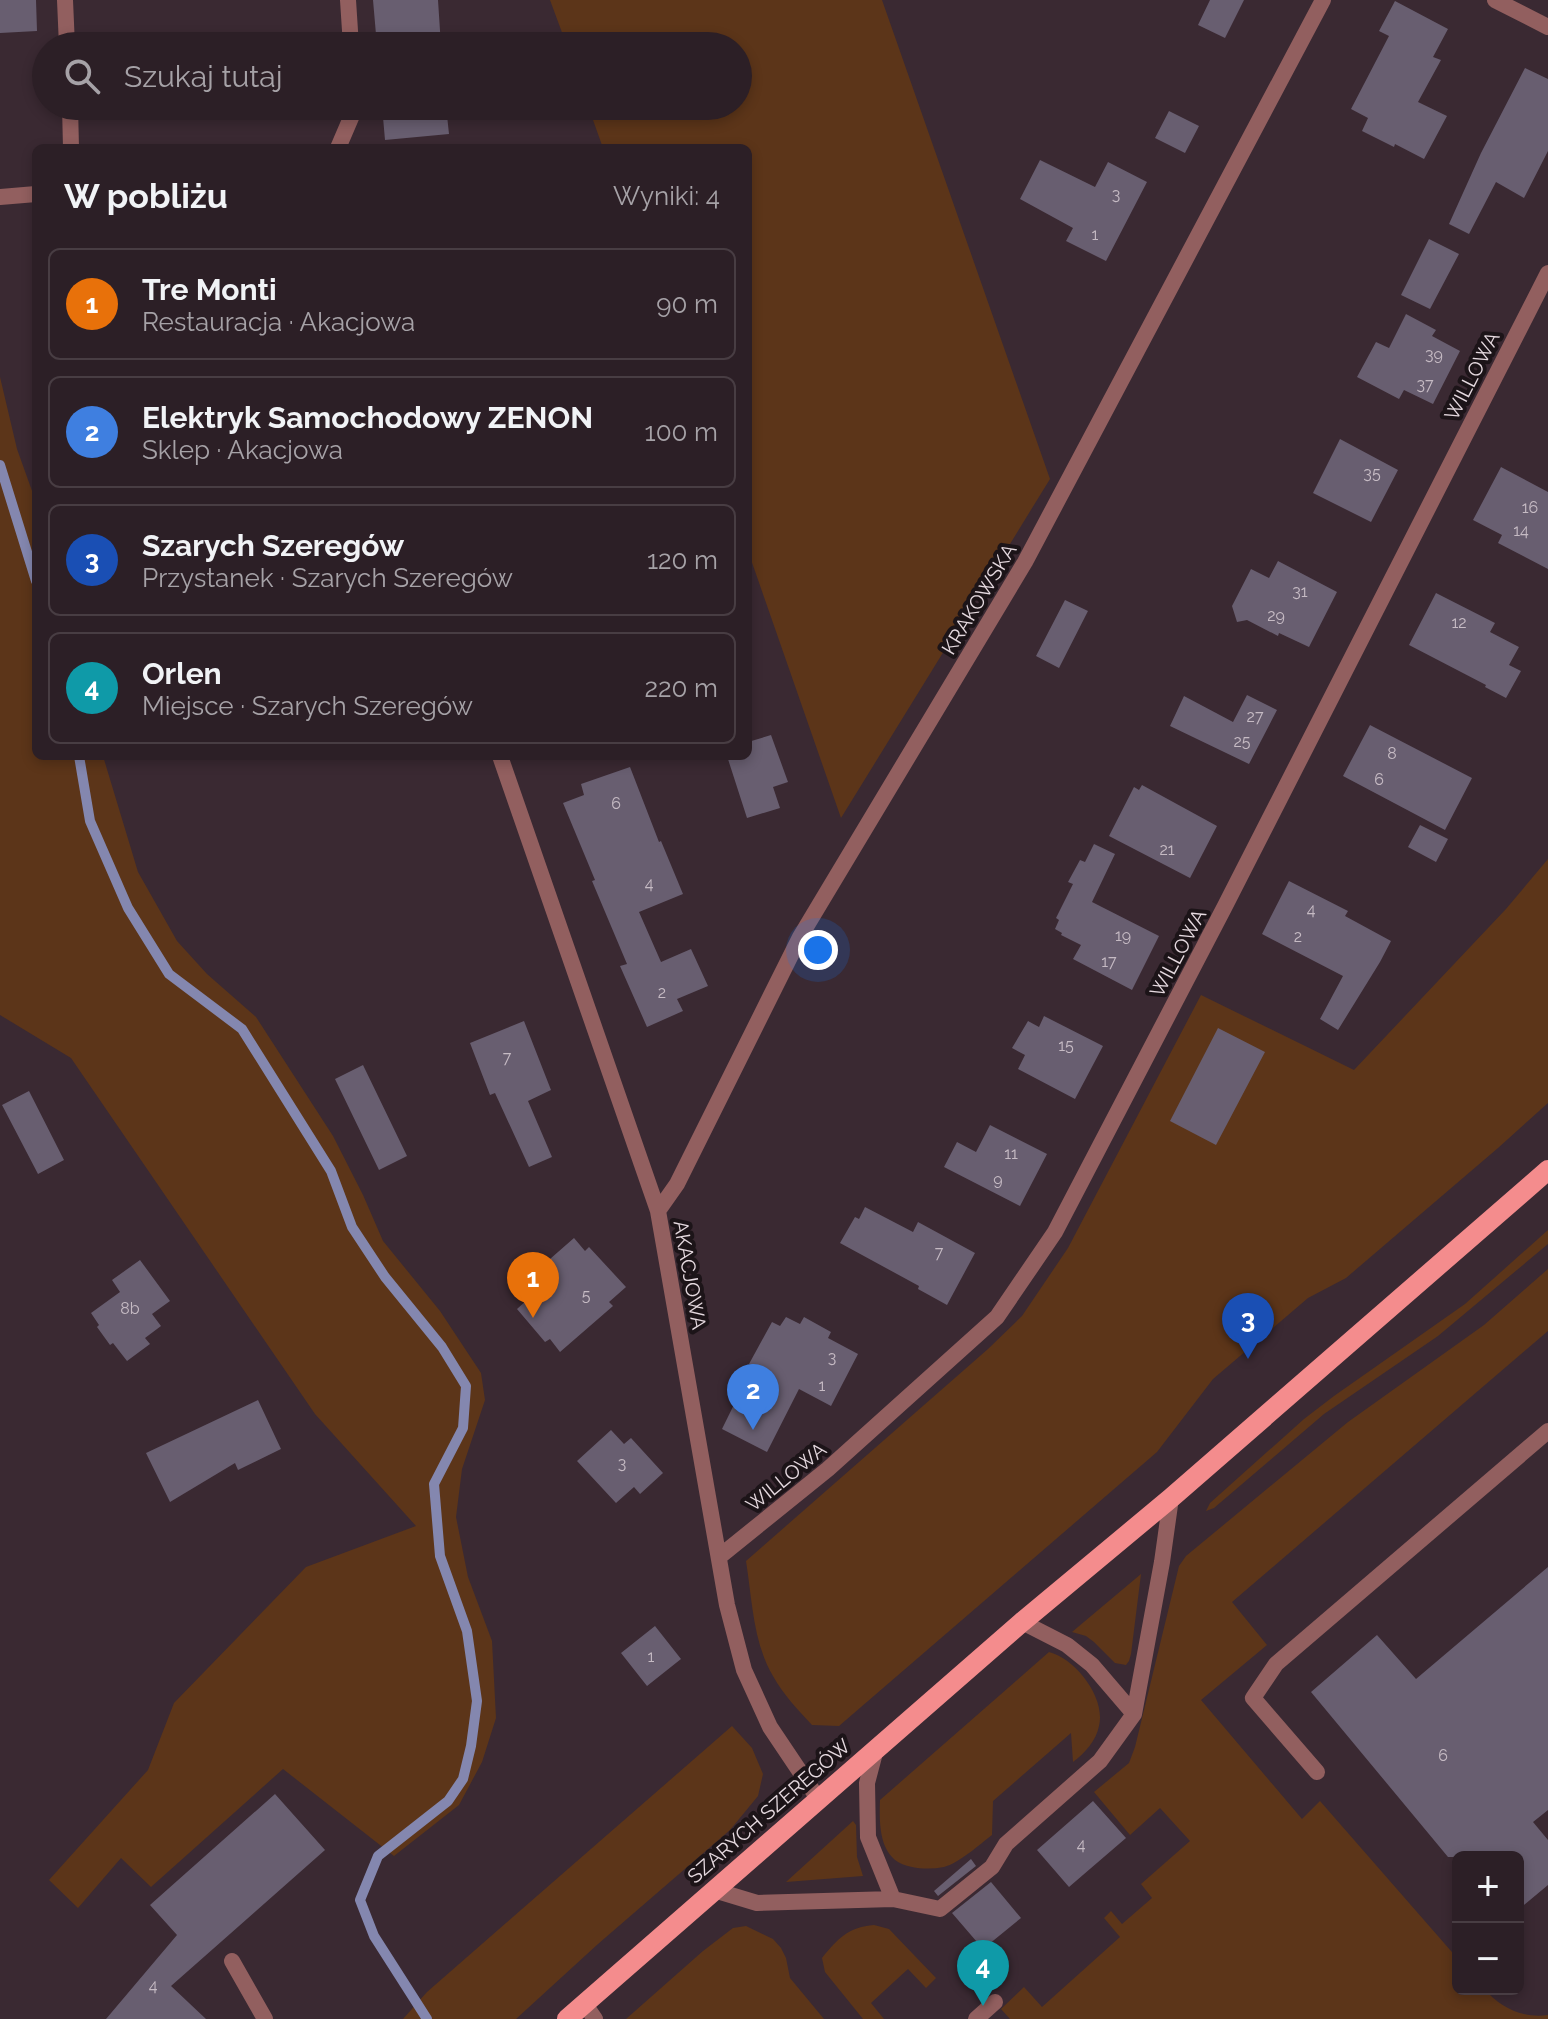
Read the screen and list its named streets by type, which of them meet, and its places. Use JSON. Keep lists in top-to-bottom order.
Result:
{
  "streets": {
    "main road": ["SZARYCH SZEREGÓW"],
    "street": ["WILLOWA", "KRAKOWSKA", "AKACJOWA"]
  },
  "crossings": [
    ["WILLOWA", "AKACJOWA"],
    ["KRAKOWSKA", "AKACJOWA"],
    ["AKACJOWA", "SZARYCH SZEREGÓW"]
  ],
  "house_numbers": [
    "3",
    "1",
    "39",
    "37",
    "35",
    "16",
    "14",
    "31",
    "29",
    "12",
    "27",
    "25",
    "8",
    "6",
    "6",
    "21",
    "4",
    "4",
    "19",
    "2",
    "17",
    "2",
    "15",
    "7",
    "11",
    "9",
    "7",
    "5",
    "8b",
    "3",
    "1",
    "3",
    "1",
    "6",
    "4",
    "4"
  ],
  "page": {
    "search": "Szukaj tutaj",
    "heading": ["W pobliżu", "Wyniki: 4"],
    "list": [
      {
        "mark": "1",
        "name": "Tre Monti",
        "note": "Restauracja · Akacjowa",
        "value": "90 m"
      },
      {
        "mark": "2",
        "name": "Elektryk Samochodowy ZENON",
        "note": "Sklep · Akacjowa",
        "value": "100 m"
      },
      {
        "mark": "3",
        "name": "Szarych Szeregów",
        "note": "Przystanek · Szarych Szeregów",
        "value": "120 m"
      },
      {
        "mark": "4",
        "name": "Orlen",
        "note": "Miejsce · Szarych Szeregów",
        "value": "220 m"
      }
    ],
    "pins": [
      "1",
      "3",
      "2",
      "4"
    ],
    "map_buttons": ["+", "−"]
  }
}
